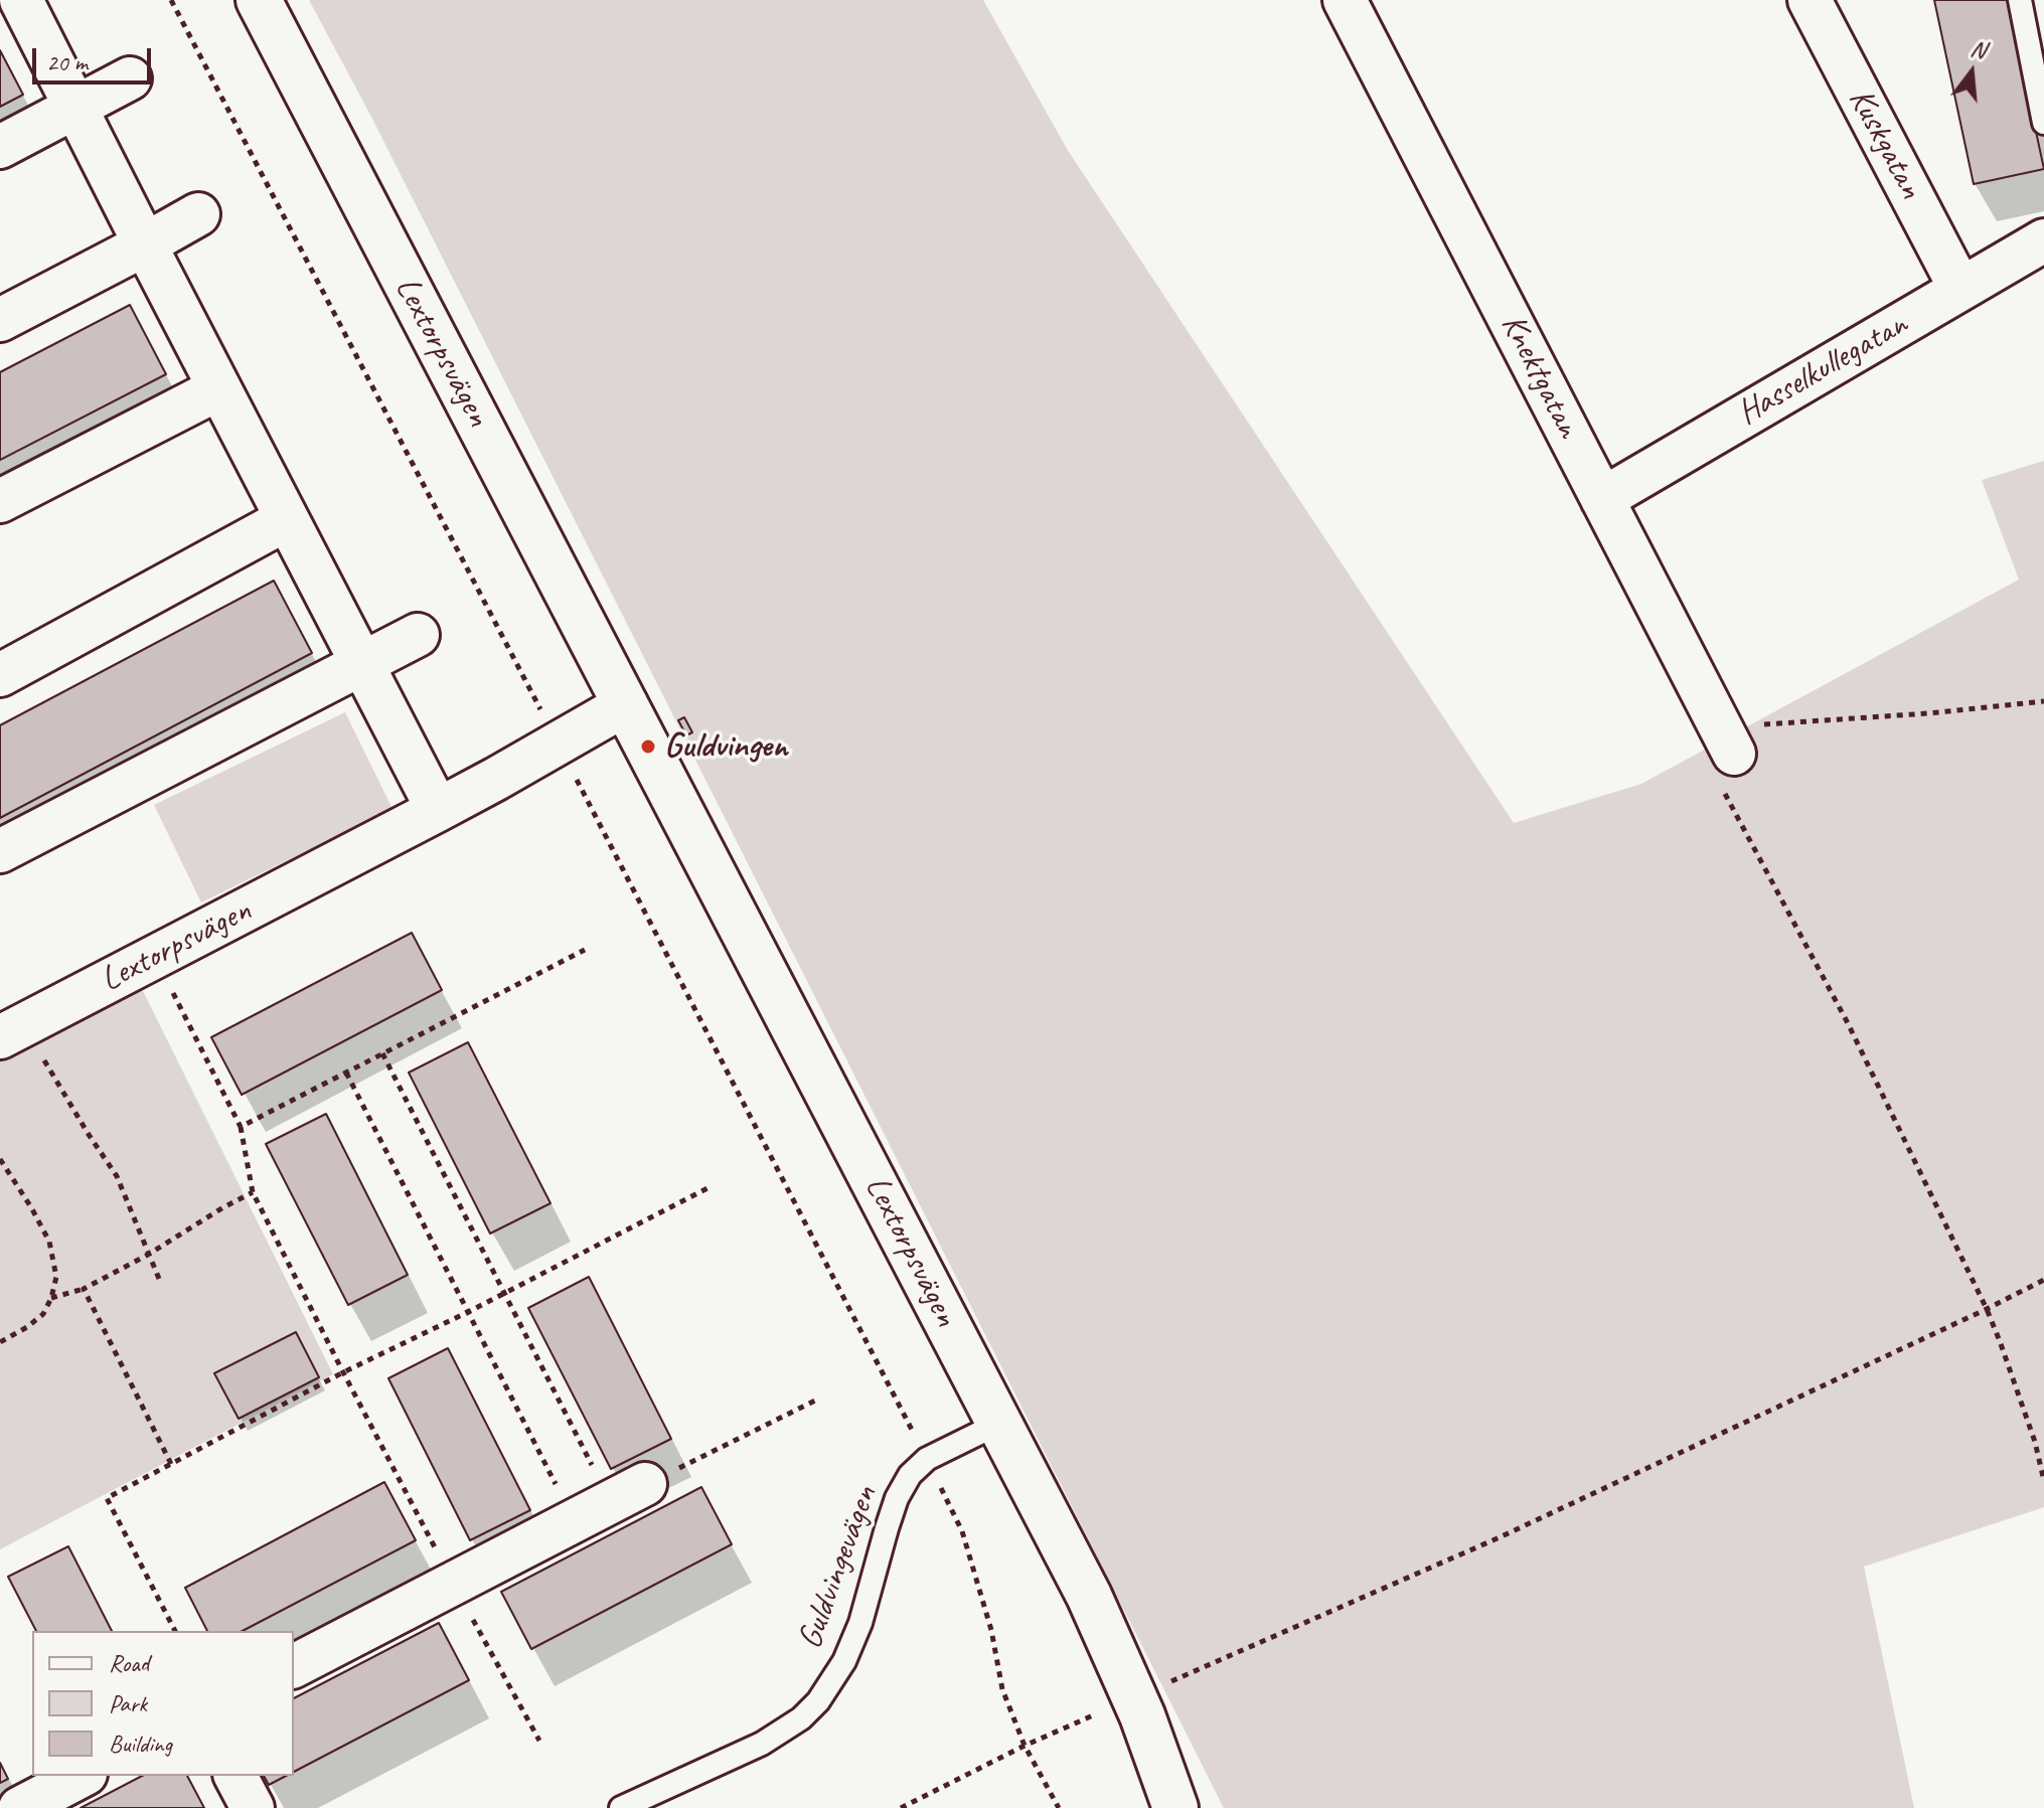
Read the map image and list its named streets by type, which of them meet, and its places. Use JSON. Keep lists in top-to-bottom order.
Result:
{
  "streets": {
    "street": [
      "Kuskgatan",
      "Lextorpsvägen",
      "Hasselkullegatan",
      "Knektgatan"
    ],
    "lane": ["Guldvingevägen"]
  },
  "crossings": [
    ["Kuskgatan", "Hasselkullegatan"],
    ["Lextorpsvägen", "Guldvingevägen"],
    ["Hasselkullegatan", "Knektgatan"]
  ],
  "places": ["Guldvingen"],
  "legend": ["Road", "Park", "Building"],
  "scale_bar": "20 m",
  "north": "top"
}
